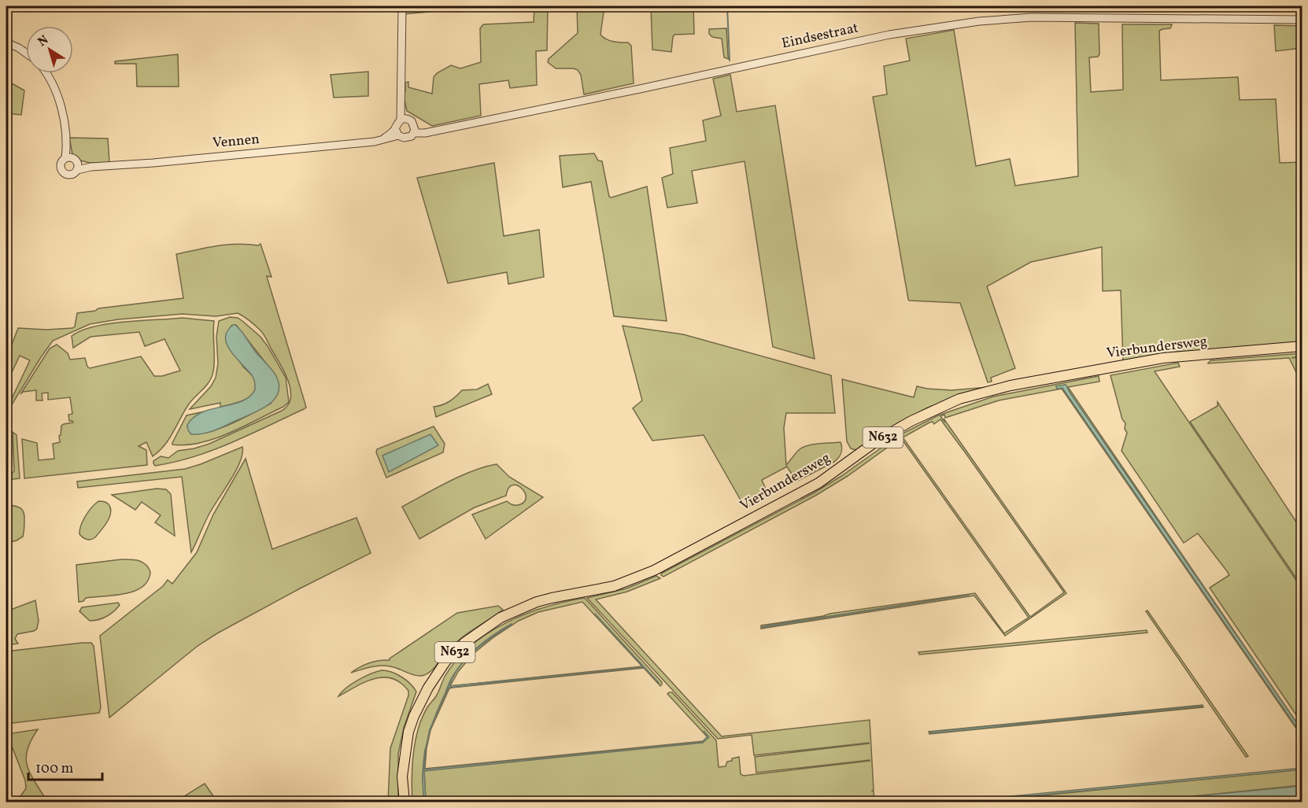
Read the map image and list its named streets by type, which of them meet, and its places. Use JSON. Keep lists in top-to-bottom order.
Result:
{
  "streets": {
    "main road": ["Vierbundersweg", "N632"],
    "street": ["Eindsestraat", "Vennen"]
  },
  "crossings": [
    ["Eindsestraat", "Vennen"]
  ],
  "scale_bar": "100 m",
  "north": "top left"
}
